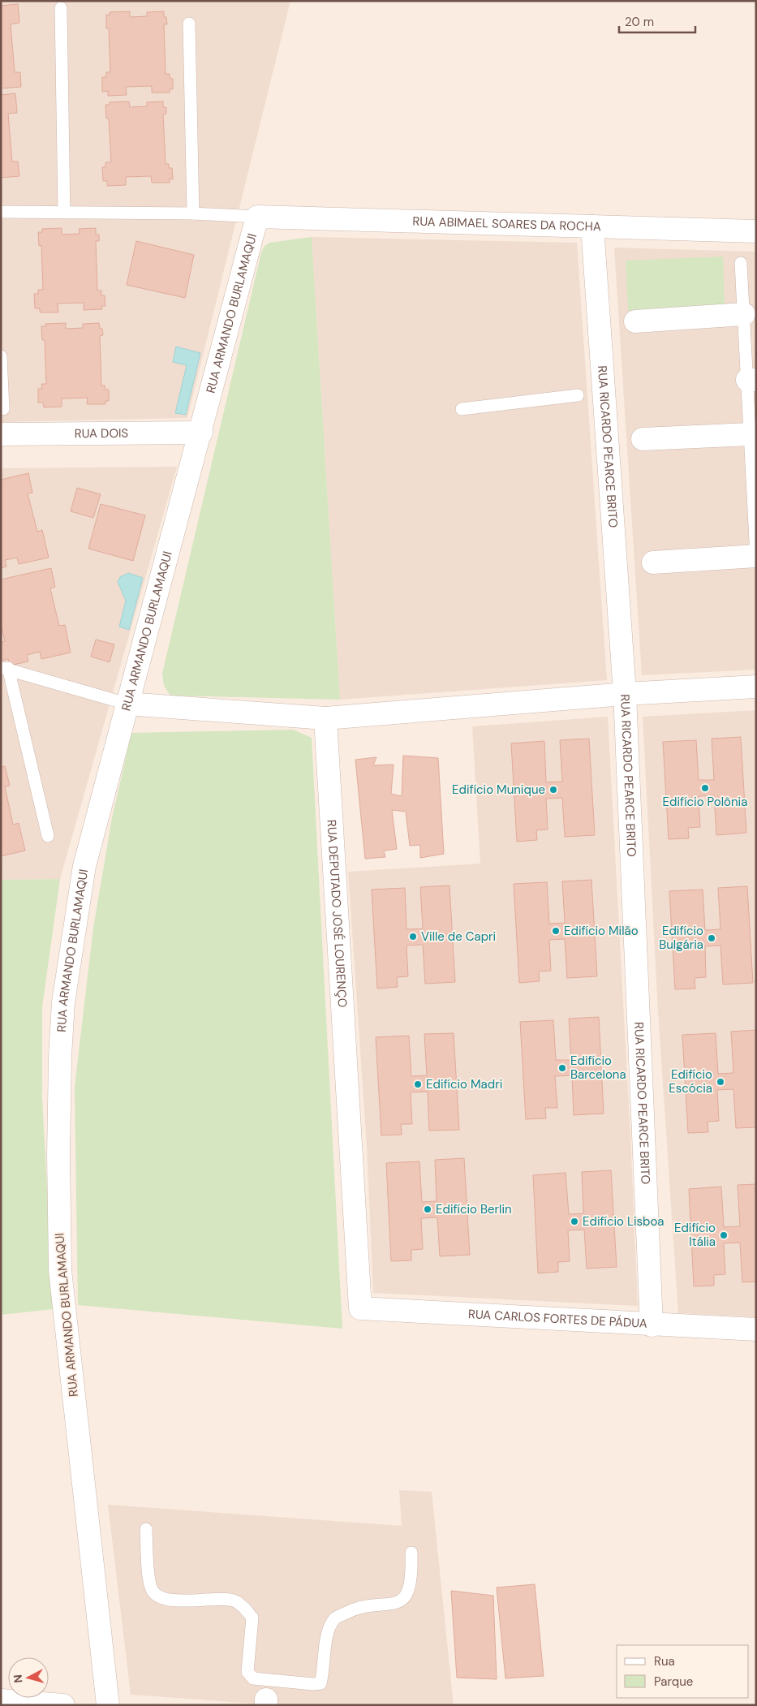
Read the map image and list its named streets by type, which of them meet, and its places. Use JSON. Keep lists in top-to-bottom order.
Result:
{
  "streets": {
    "street": [
      "RUA ABIMAEL SOARES DA ROCHA",
      "RUA ARMANDO BURLAMAQUI",
      "RUA DOIS",
      "RUA RICARDO PEARCE BRITO",
      "RUA DEPUTADO JOSÉ LOURENÇO",
      "RUA CARLOS FORTES DE PÁDUA"
    ]
  },
  "crossings": [
    ["RUA ABIMAEL SOARES DA ROCHA", "RUA ARMANDO BURLAMAQUI"],
    ["RUA ABIMAEL SOARES DA ROCHA", "RUA RICARDO PEARCE BRITO"],
    ["RUA ARMANDO BURLAMAQUI", "RUA DOIS"],
    ["RUA RICARDO PEARCE BRITO", "RUA CARLOS FORTES DE PÁDUA"],
    ["RUA DEPUTADO JOSÉ LOURENÇO", "RUA CARLOS FORTES DE PÁDUA"]
  ],
  "places": [
    "Edifício Polônia",
    "Edifício Munique",
    "Edifício Milão",
    "Ville de Capri",
    "Edifício Bulgária",
    "Edifício Barcelona",
    "Edifício Escócia",
    "Edifício Madri",
    "Edifício Berlin",
    "Edifício Lisboa",
    "Edifício Itália"
  ],
  "legend": ["Rua", "Parque"],
  "scale_bar": "20 m",
  "north": "left"
}
